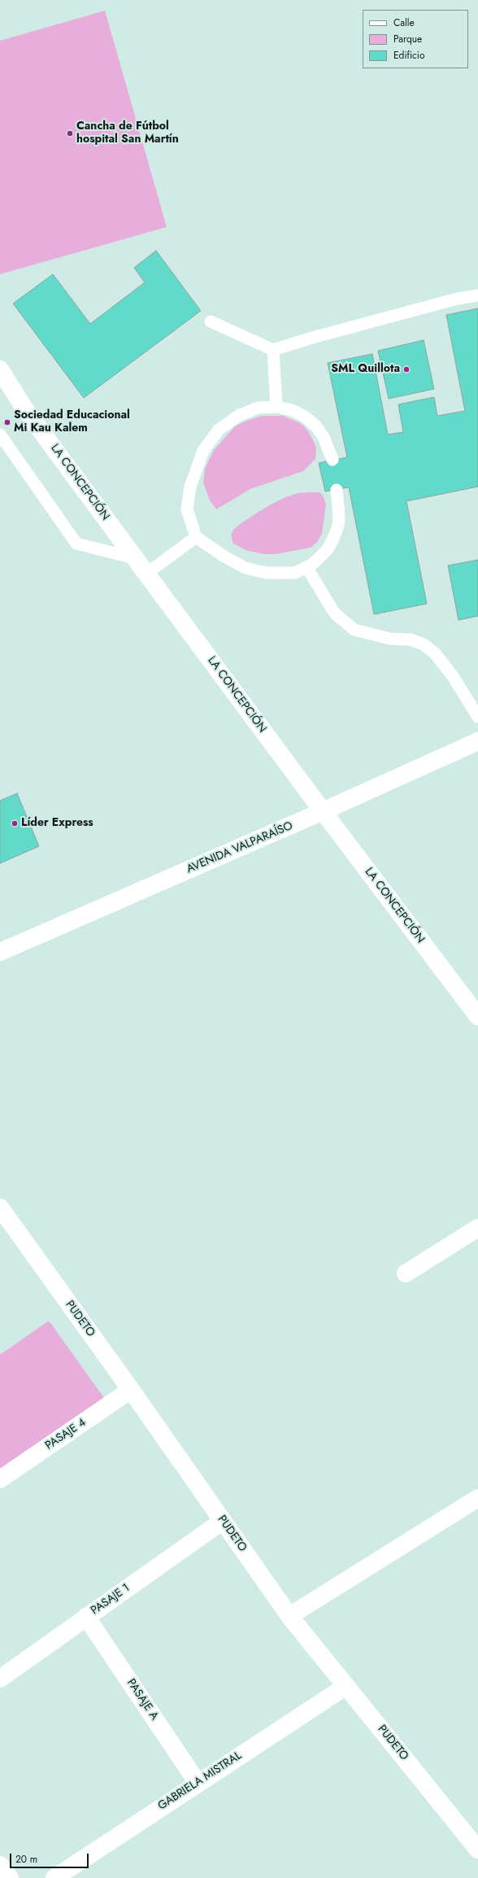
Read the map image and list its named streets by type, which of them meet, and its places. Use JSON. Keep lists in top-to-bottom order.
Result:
{
  "streets": {
    "main road": [
      "LA CONCEPCIÓN",
      "AVENIDA VALPARAÍSO",
      "PUDETO",
      "PASAJE 4",
      "PASAJE 1",
      "PASAJE A",
      "GABRIELA MISTRAL"
    ]
  },
  "crossings": [
    ["LA CONCEPCIÓN", "AVENIDA VALPARAÍSO"],
    ["PUDETO", "PASAJE 4"],
    ["PUDETO", "PASAJE 1"],
    ["PUDETO", "GABRIELA MISTRAL"],
    ["PASAJE 1", "PASAJE A"],
    ["PASAJE A", "GABRIELA MISTRAL"]
  ],
  "places": [
    "Cancha de Fútbol hospital San Martín",
    "SML Quillota",
    "Sociedad Educacional Mi Kau Kalem",
    "Líder Express"
  ],
  "legend": ["Calle", "Parque", "Edificio"],
  "scale_bar": "20 m"
}
